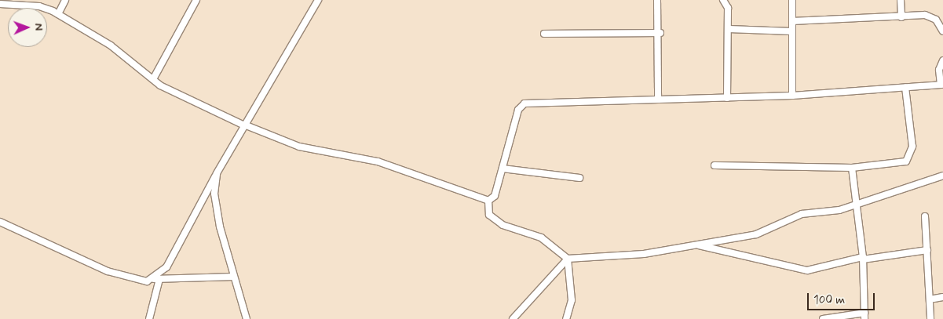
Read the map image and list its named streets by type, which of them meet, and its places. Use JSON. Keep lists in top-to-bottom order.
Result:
{
  "scale_bar": "100 m",
  "north": "right"
}
